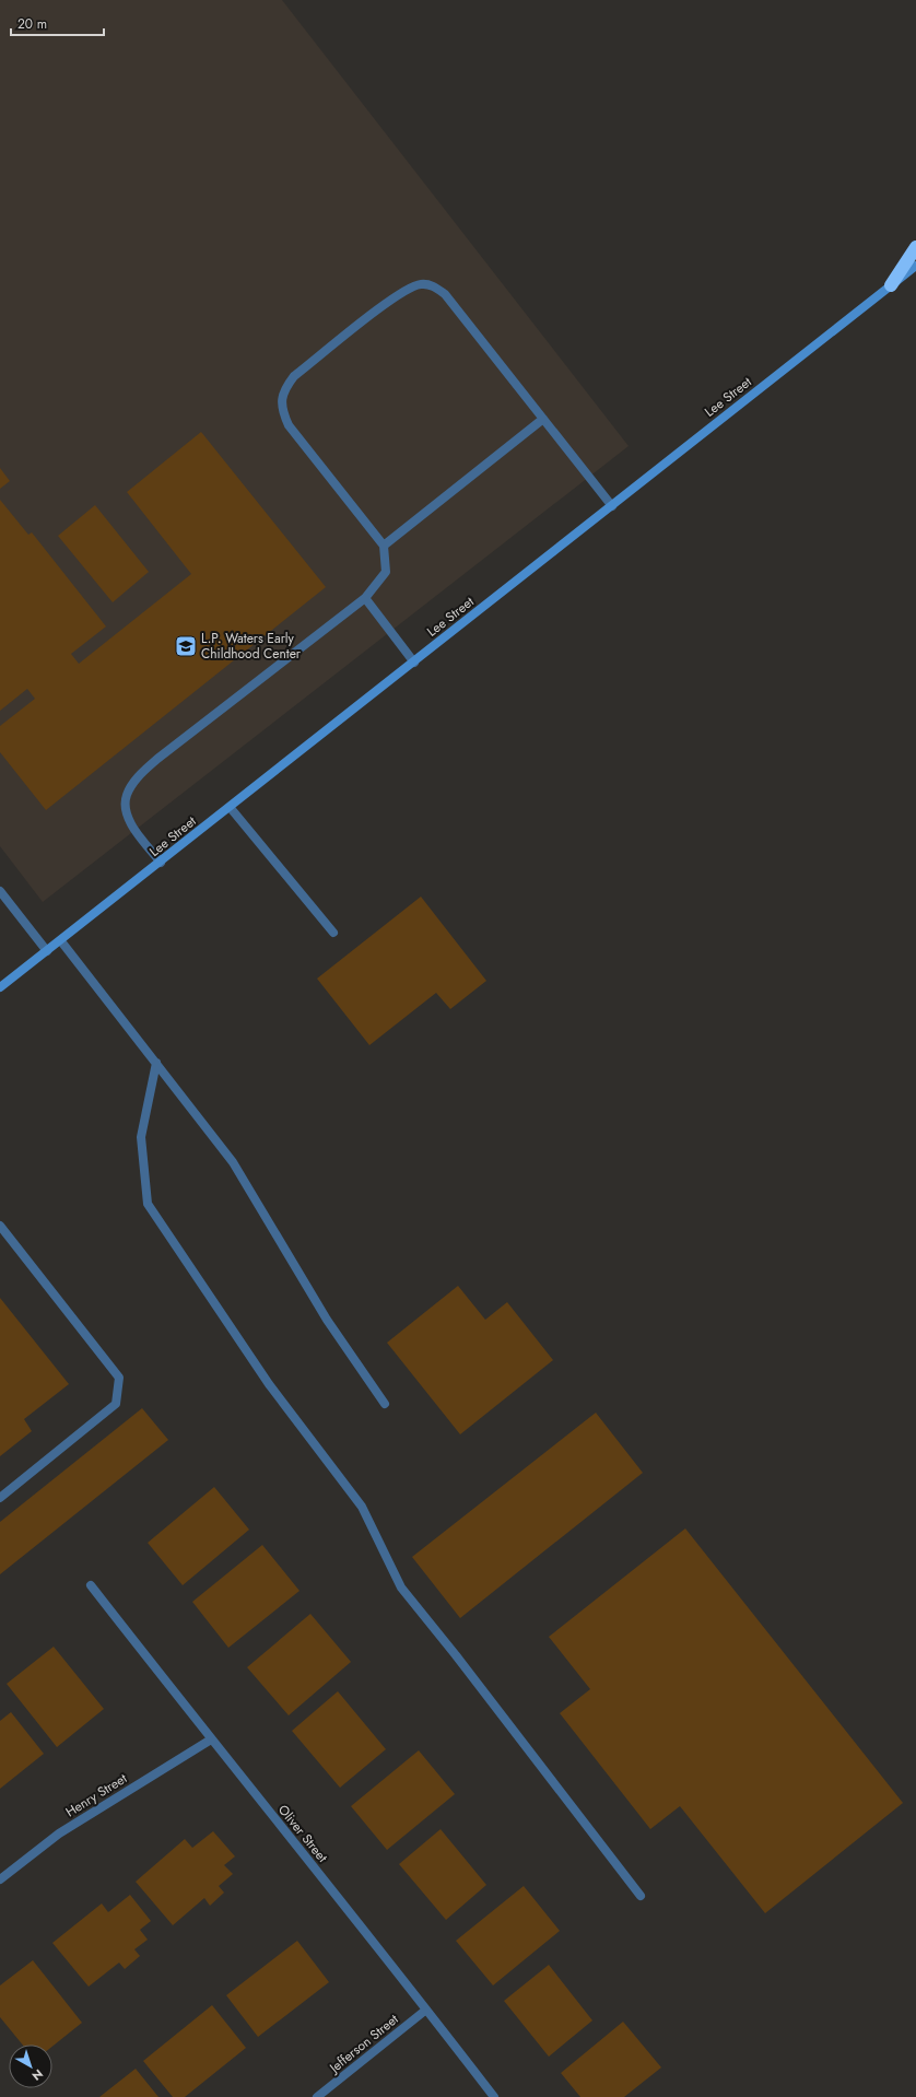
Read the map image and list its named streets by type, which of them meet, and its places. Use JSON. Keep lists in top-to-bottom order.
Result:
{
  "streets": {
    "main road": ["Lee Street"],
    "street": ["Henry Street", "Oliver Street", "Jefferson Street"]
  },
  "crossings": [
    ["Henry Street", "Oliver Street"],
    ["Oliver Street", "Jefferson Street"]
  ],
  "places": {
    "school or university": ["L.P. Waters Early Childhood Center"]
  },
  "scale_bar": "20 m",
  "north": "bottom right"
}
